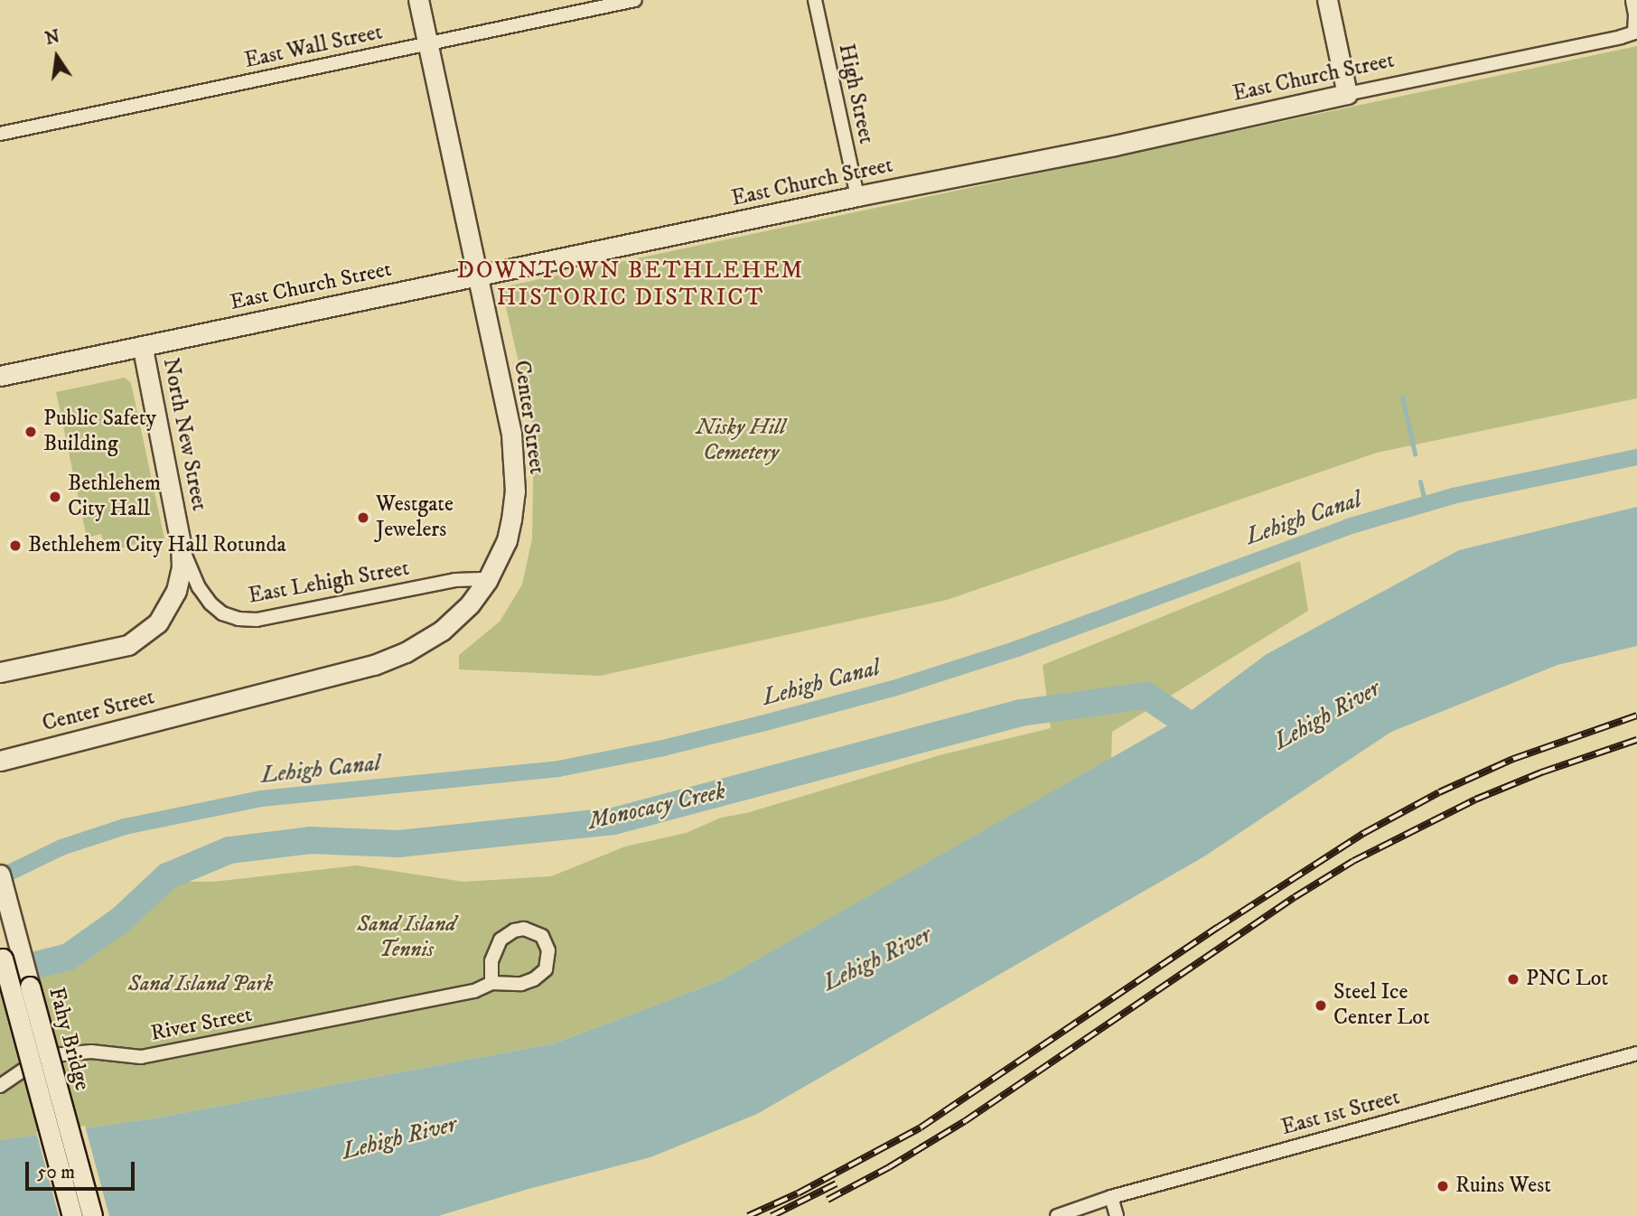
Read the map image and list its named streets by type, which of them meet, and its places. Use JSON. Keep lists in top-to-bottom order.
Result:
{
  "streets": {
    "main road": [
      "East Church Street",
      "Center Street",
      "North New Street",
      "Fahy Bridge"
    ],
    "street": [
      "East Wall Street",
      "High Street",
      "East Lehigh Street",
      "River Street",
      "East 1st Street"
    ]
  },
  "crossings": [
    ["East Wall Street", "Center Street"],
    ["East Church Street", "High Street"],
    ["East Church Street", "Center Street"],
    ["East Church Street", "North New Street"],
    ["Center Street", "East Lehigh Street"],
    ["North New Street", "East Lehigh Street"]
  ],
  "districts": ["DOWNTOWN BETHLEHEM HISTORIC DISTRICT"],
  "water": ["Lehigh Canal", "Lehigh River", "Monocacy Creek"],
  "parks": ["Nisky Hill Cemetery", "Sand Island Tennis", "Sand Island Park"],
  "places": [
    "Public Safety Building",
    "Bethlehem City Hall",
    "Westgate Jewelers",
    "Bethlehem City Hall Rotunda",
    "PNC Lot",
    "Steel Ice Center Lot",
    "Ruins West"
  ],
  "scale_bar": "50 m",
  "north": "top"
}
